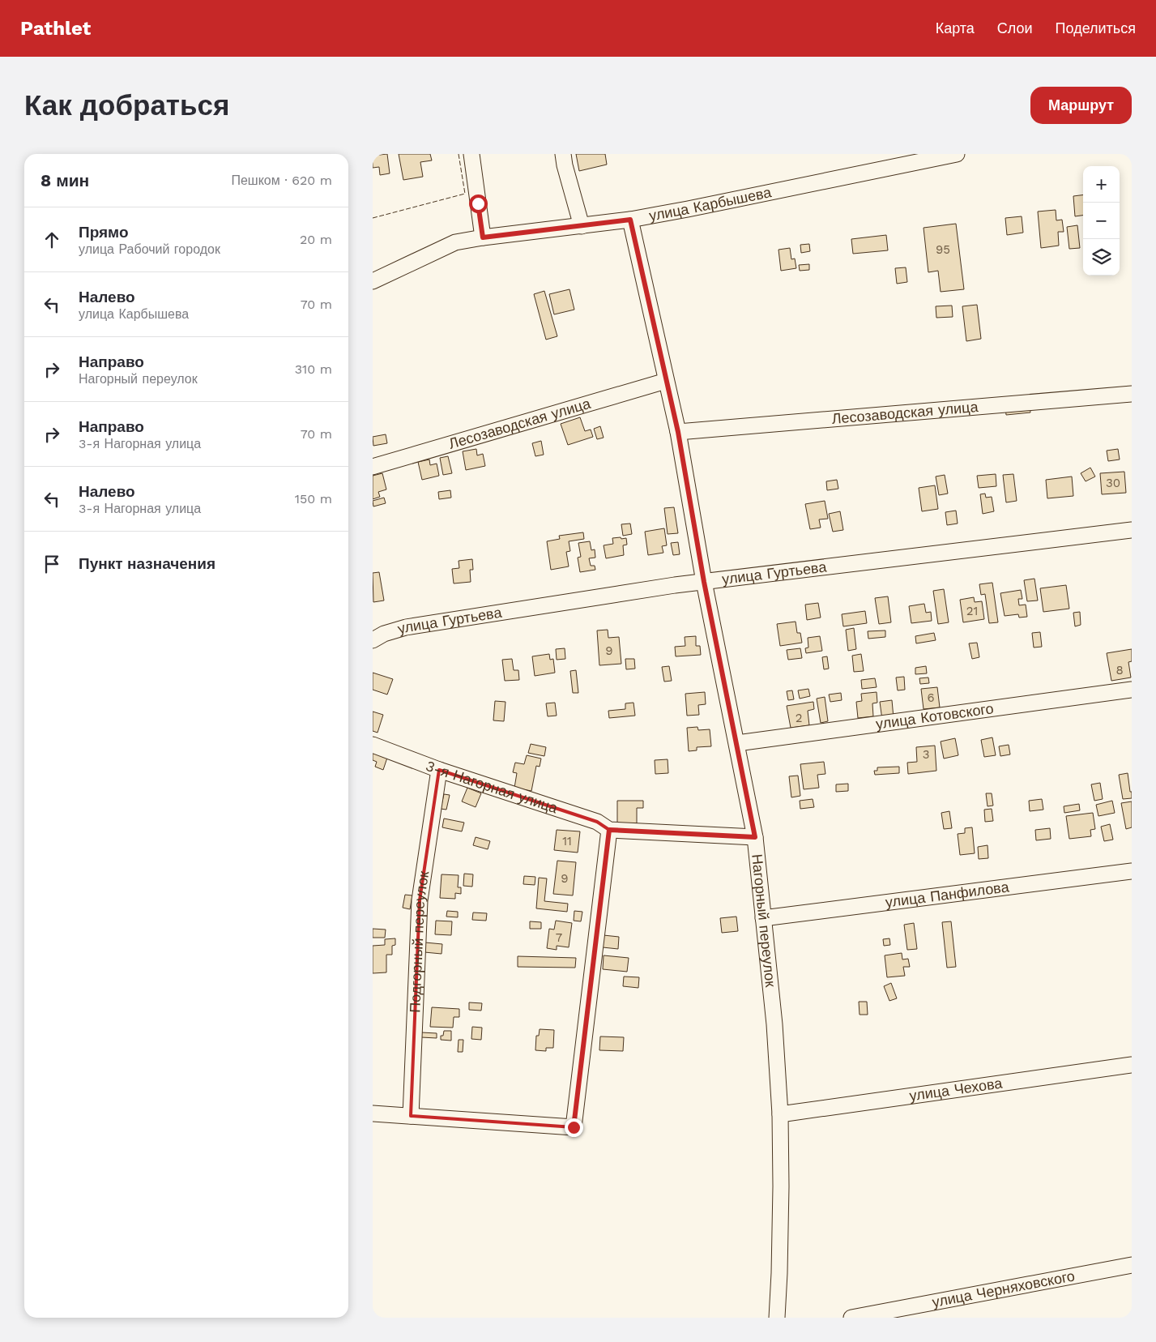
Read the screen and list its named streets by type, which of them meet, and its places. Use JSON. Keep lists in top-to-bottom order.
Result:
{
  "streets": {
    "street": [
      "улица Карбышева",
      "Лесозаводская улица",
      "улица Гуртьева",
      "улица Котовского",
      "3-я Нагорная улица",
      "улица Панфилова",
      "Нагорный переулок",
      "Подгорный переулок",
      "улица Чехова",
      "улица Черняховского"
    ]
  },
  "crossings": [
    ["улица Карбышева", "Нагорный переулок"],
    ["Лесозаводская улица", "Нагорный переулок"],
    ["улица Гуртьева", "Нагорный переулок"],
    ["улица Котовского", "Нагорный переулок"],
    ["3-я Нагорная улица", "Нагорный переулок"],
    ["3-я Нагорная улица", "Подгорный переулок"],
    ["улица Панфилова", "Нагорный переулок"],
    ["Нагорный переулок", "улица Чехова"]
  ],
  "house_numbers": [
    "95",
    "30",
    "21",
    "9",
    "8",
    "6",
    "2",
    "3",
    "11",
    "9",
    "7"
  ],
  "page": {
    "header": "Pathlet",
    "nav": ["Карта", "Слои", "Поделиться"],
    "buttons": "Маршрут",
    "title": "Как добраться",
    "heading": ["8 мин", "Пешком · 620 m"],
    "map_buttons": ["+", "−"],
    "list": [
      ["Прямо", "улица Рабочий городок", "20 m"],
      ["Налево", "улица Карбышева", "70 m"],
      ["Направо", "Нагорный переулок", "310 m"],
      ["Направо", "3-я Нагорная улица", "70 m"],
      ["Налево", "3-я Нагорная улица", "150 m"],
      "Пункт назначения"
    ]
  }
}
